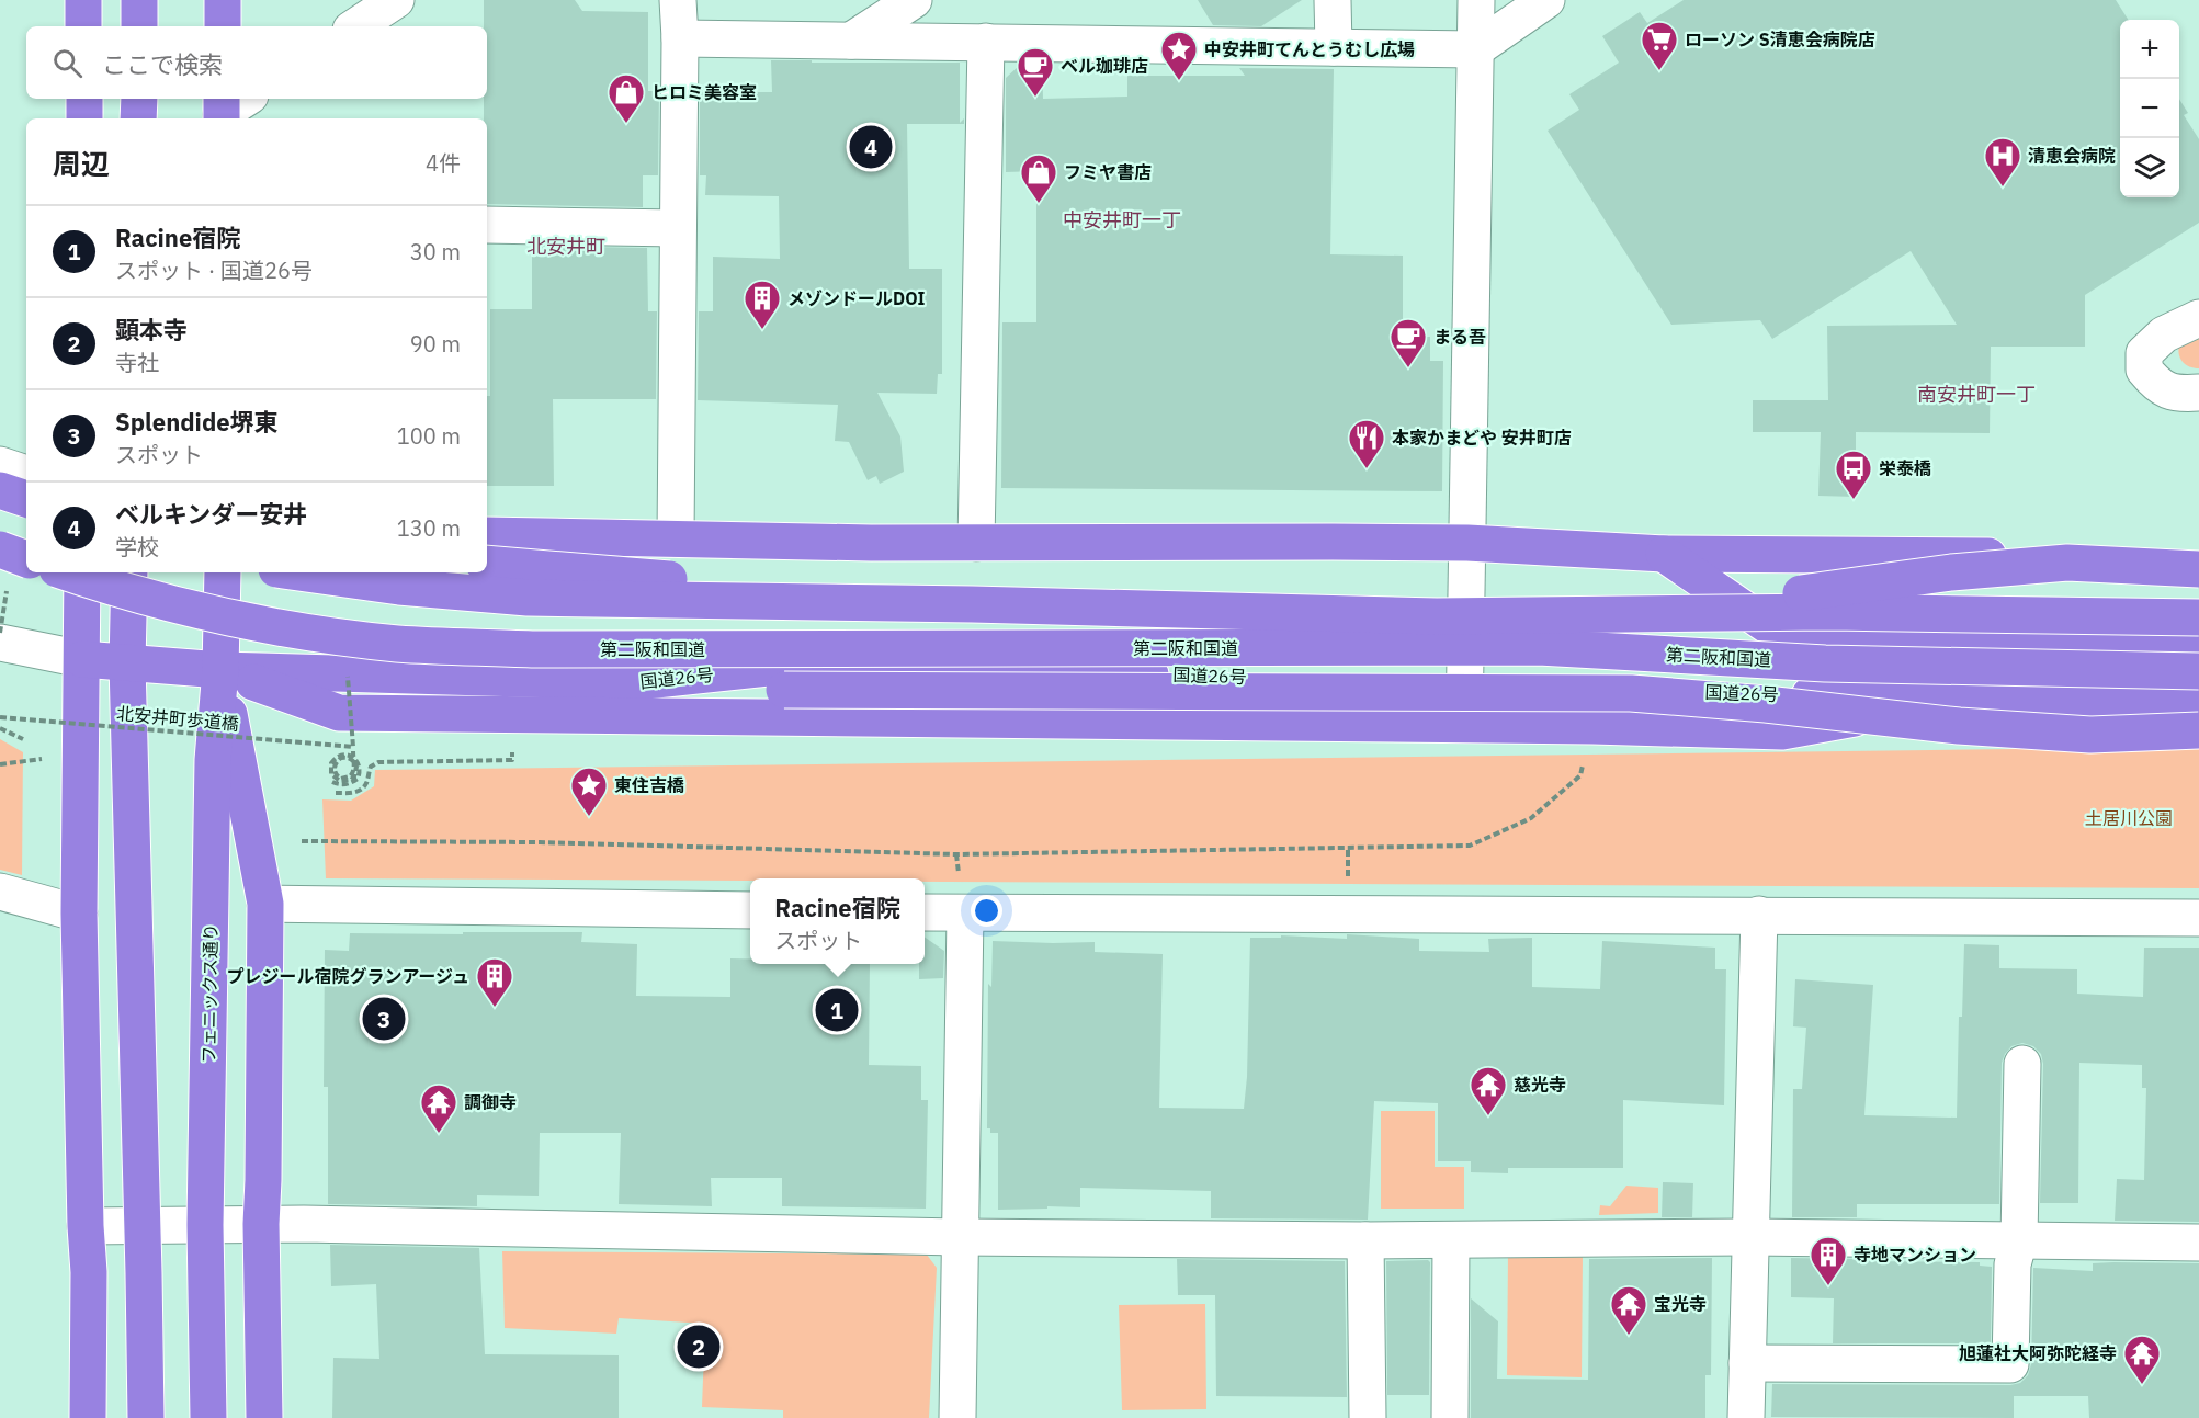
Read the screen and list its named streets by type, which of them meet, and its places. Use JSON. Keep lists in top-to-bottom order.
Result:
{
  "streets": {
    "highway": ["第二阪和国道", "国道26号", "フェニックス通り"],
    "path": ["北安井町歩道橋"]
  },
  "crossings": [
    ["国道26号", "フェニックス通り"]
  ],
  "districts": ["中安井町一丁", "北安井町", "南安井町一丁"],
  "parks": ["土居川公園"],
  "places": {
    "supermarket": ["ローソン S清恵会病院店"],
    "place": ["中安井町てんとうむし広場", "東住吉橋"],
    "cafe": ["ベル珈琲店", "まる吾"],
    "shop": ["ヒロミ美容室", "フミヤ書店"],
    "hospital": ["清恵会病院"],
    "building": ["メゾンドールDOI", "プレジール宿院グランアージュ", "寺地マンション"],
    "restaurant": ["本家かまどや 安井町店"],
    "bus stop": ["栄泰橋"],
    "temple": [
      "慈光寺",
      "調御寺",
      "宝光寺",
      "旭蓮社大阿弥陀経寺"
    ]
  },
  "page": {
    "map_buttons": ["+", "−"],
    "search": "ここで検索",
    "heading": ["周辺", "4件"],
    "pins": [
      "4",
      "1",
      "3",
      "2"
    ],
    "list": [
      {
        "mark": "1",
        "name": "Racine宿院",
        "note": "スポット · 国道26号",
        "value": "30 m"
      },
      {
        "mark": "2",
        "name": "顕本寺",
        "note": "寺社",
        "value": "90 m"
      },
      {
        "mark": "3",
        "name": "Splendide堺東",
        "note": "スポット",
        "value": "100 m"
      },
      {
        "mark": "4",
        "name": "ベルキンダー安井",
        "note": "学校",
        "value": "130 m"
      }
    ],
    "popup": ["Racine宿院", "スポット"]
  }
}
